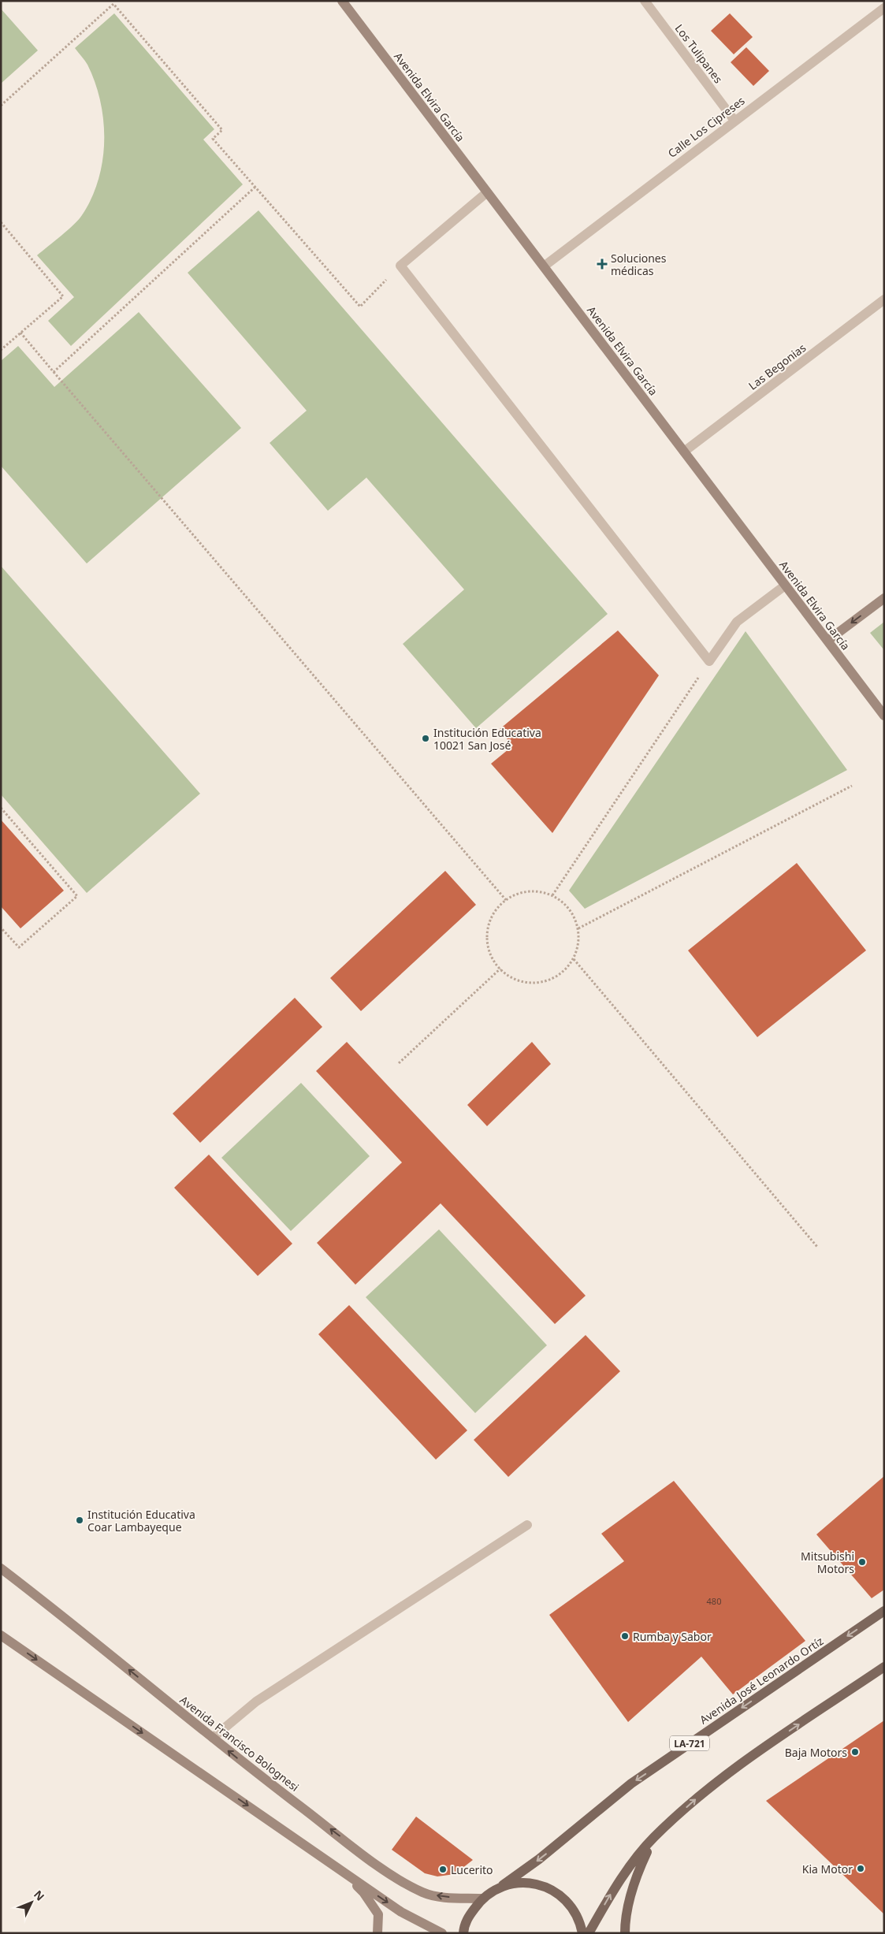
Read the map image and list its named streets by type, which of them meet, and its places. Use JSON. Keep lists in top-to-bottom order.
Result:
{
  "streets": {
    "main road": [
      "Avenida Elvira García",
      "Avenida José Leonardo Ortíz",
      "Avenida Francisco Bolognesi",
      "LA-721"
    ],
    "street": ["Los Tulipanes", "Calle Los Cipreses", "Las Begonias"]
  },
  "crossings": [
    ["Los Tulipanes", "Calle Los Cipreses"],
    ["Avenida Elvira García", "Calle Los Cipreses"],
    ["Avenida Elvira García", "Las Begonias"],
    ["Avenida José Leonardo Ortíz", "LA-721"],
    ["Avenida Francisco Bolognesi", "LA-721"]
  ],
  "places": {
    "health": ["Soluciones médicas"],
    "other": [
      "Institución Educativa 10021 San José",
      "Institución Educativa Coar Lambayeque",
      "Mitsubishi Motors",
      "Rumba y Sabor",
      "Baja Motors",
      "Kia Motor",
      "Lucerito"
    ]
  },
  "house_numbers": ["480"],
  "north": "top right"
}
